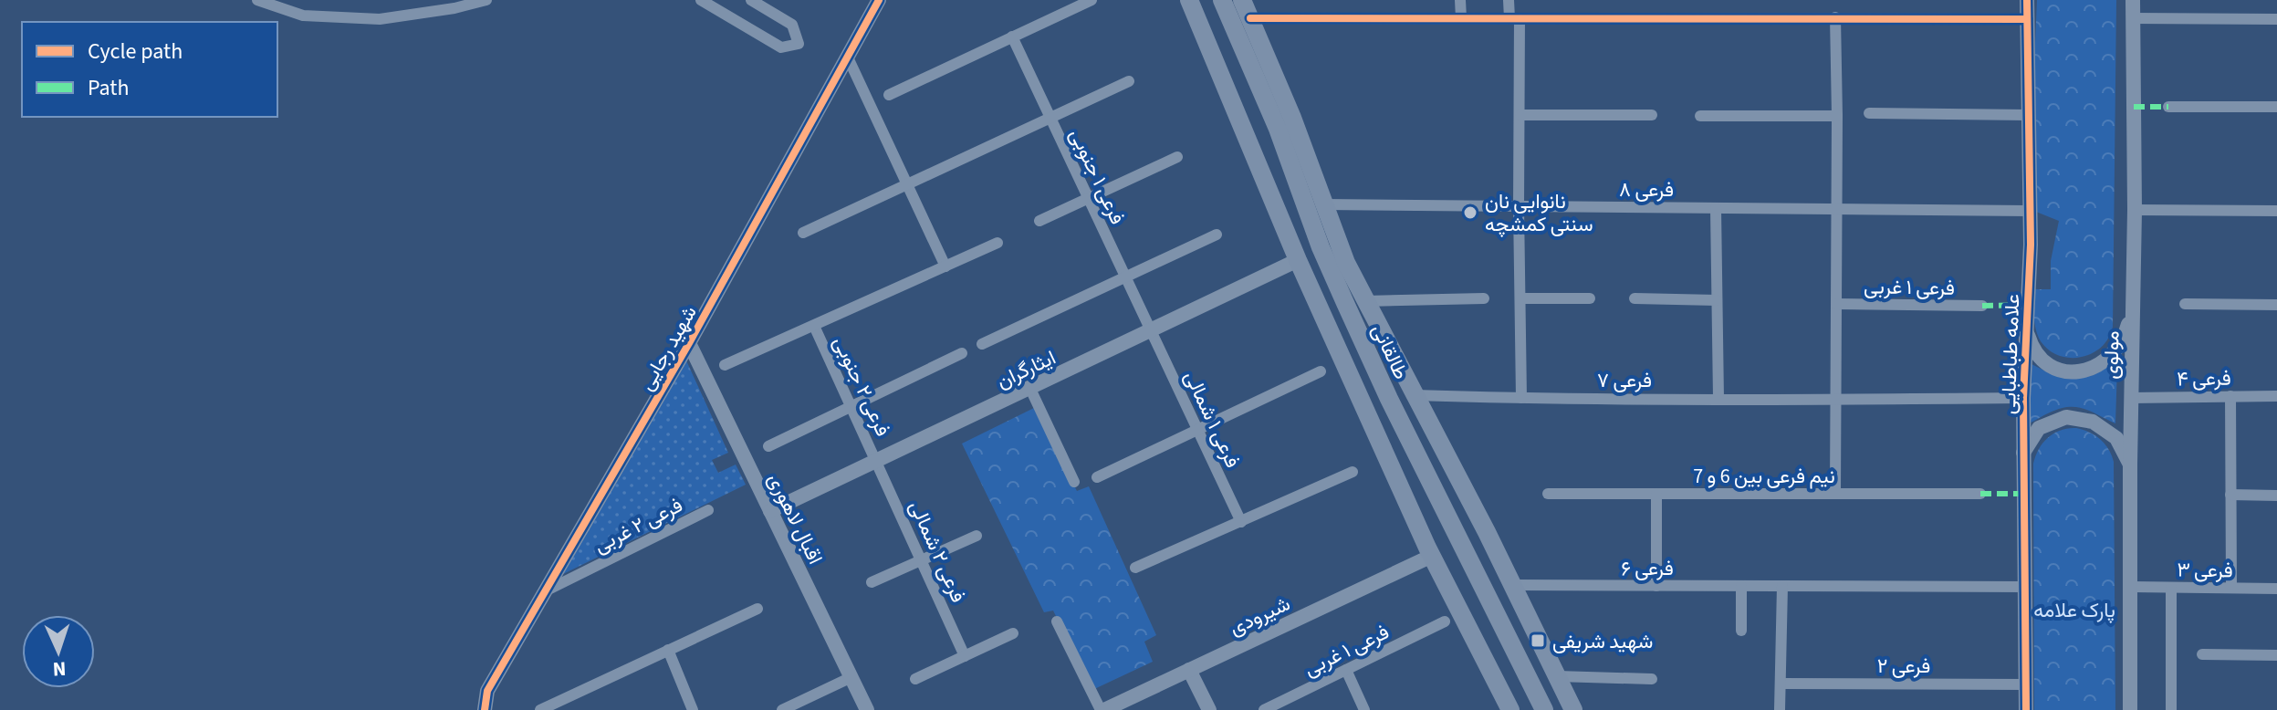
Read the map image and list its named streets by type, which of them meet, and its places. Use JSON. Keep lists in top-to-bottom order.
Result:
{
  "streets": {
    "main road": ["طالقانی"],
    "street": [
      "فرعی ۱ جنوبی",
      "فرعی ۸",
      "فرعی ۱ غربی",
      "شهید رجایی",
      "علامه طباطبایی",
      "مولوی",
      "ایثارگران",
      "فرعی ۴",
      "فرعی ۷",
      "فرعی ۲ جنوبی",
      "فرعی ۱ شمالی",
      "نیم فرعی بین 6 و 7",
      "اقبال لاهوری",
      "فرعی ۲ غربی",
      "فرعی ۲ شمالی",
      "فرعی ۶",
      "فرعی ۳",
      "شیرودی",
      "فرعی ۲"
    ]
  },
  "crossings": [
    ["فرعی ۱ جنوبی", "ایثارگران"],
    ["فرعی ۱ جنوبی", "فرعی ۱ شمالی"],
    ["فرعی ۸", "علامه طباطبایی"],
    ["شهید رجایی", "اقبال لاهوری"],
    ["شهید رجایی", "فرعی ۲ غربی"],
    ["علامه طباطبایی", "فرعی ۷"],
    ["علامه طباطبایی", "فرعی ۶"],
    ["علامه طباطبایی", "فرعی ۲"],
    ["مولوی", "فرعی ۴"],
    ["مولوی", "فرعی ۳"],
    ["ایثارگران", "فرعی ۲ جنوبی"],
    ["ایثارگران", "فرعی ۱ شمالی"],
    ["ایثارگران", "اقبال لاهوری"],
    ["ایثارگران", "فرعی ۲ شمالی"],
    ["فرعی ۲ جنوبی", "فرعی ۲ شمالی"]
  ],
  "parks": ["پارک علامه"],
  "places": {
    "other": ["نانوایی نان سنتی کمشچه"],
    "transit": ["شهید شریفی"]
  },
  "legend": ["Cycle path", "Path"],
  "north": "bottom"
}
